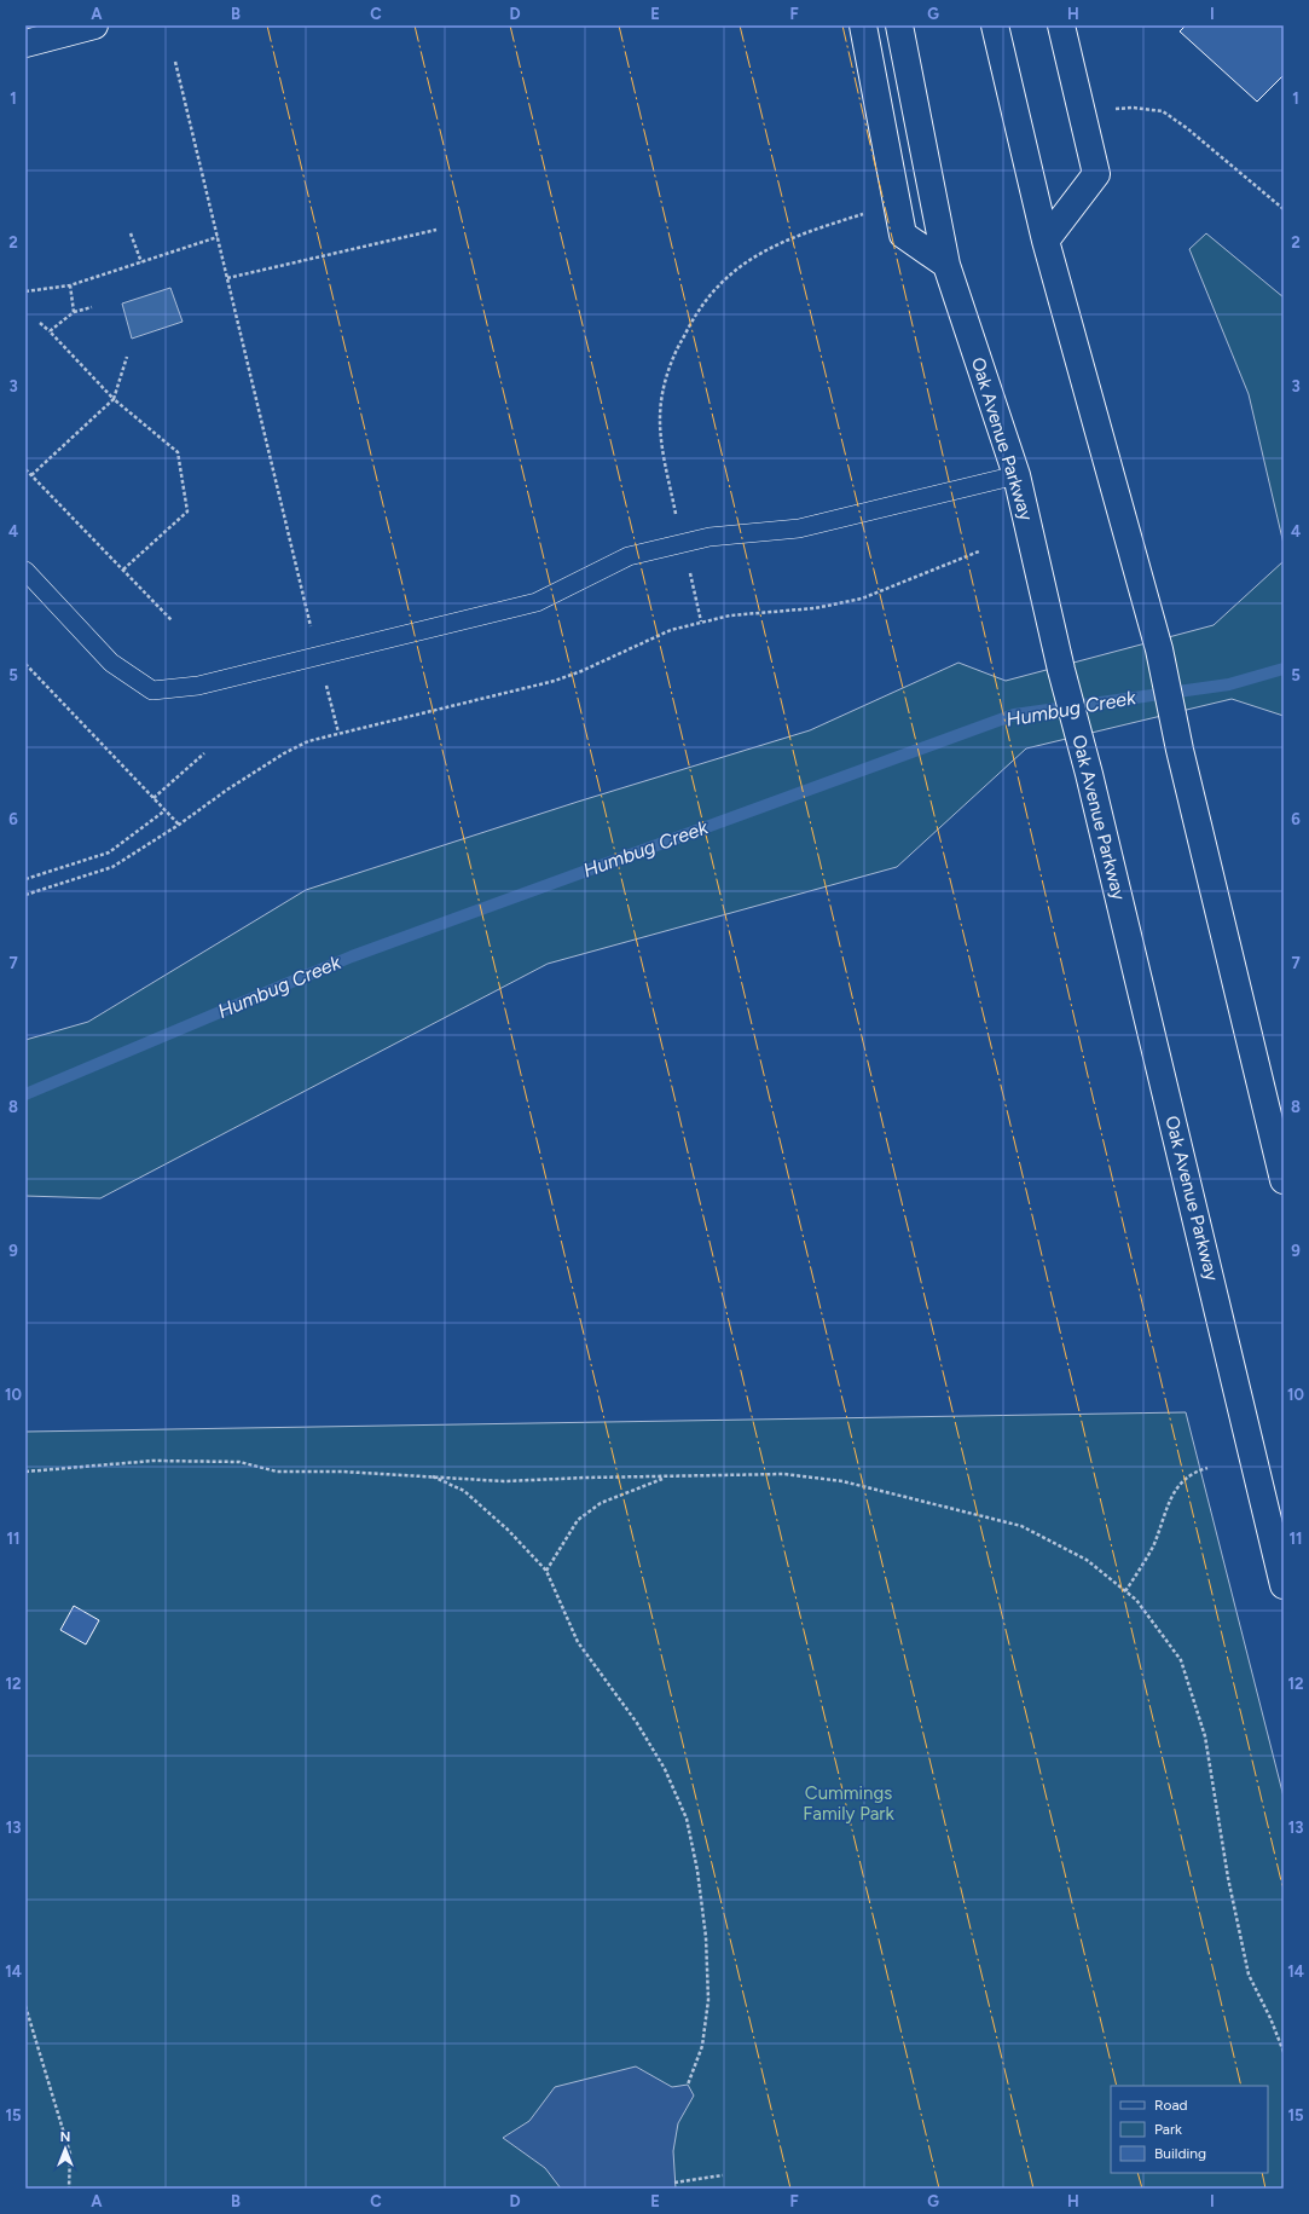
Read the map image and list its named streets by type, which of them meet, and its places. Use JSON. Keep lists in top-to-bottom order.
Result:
{
  "streets": {
    "main road": ["Oak Avenue Parkway"]
  },
  "water": ["Humbug Creek"],
  "parks": ["Cummings Family Park"],
  "legend": ["Road", "Park", "Building"],
  "north": "top",
  "grid": {
    "columns": [
      "A",
      "B",
      "C",
      "D",
      "E",
      "F",
      "G",
      "H",
      "I"
    ],
    "rows": [
      "1",
      "2",
      "3",
      "4",
      "5",
      "6",
      "7",
      "8",
      "9",
      "10",
      "11",
      "12",
      "13",
      "14",
      "15"
    ]
  }
}
